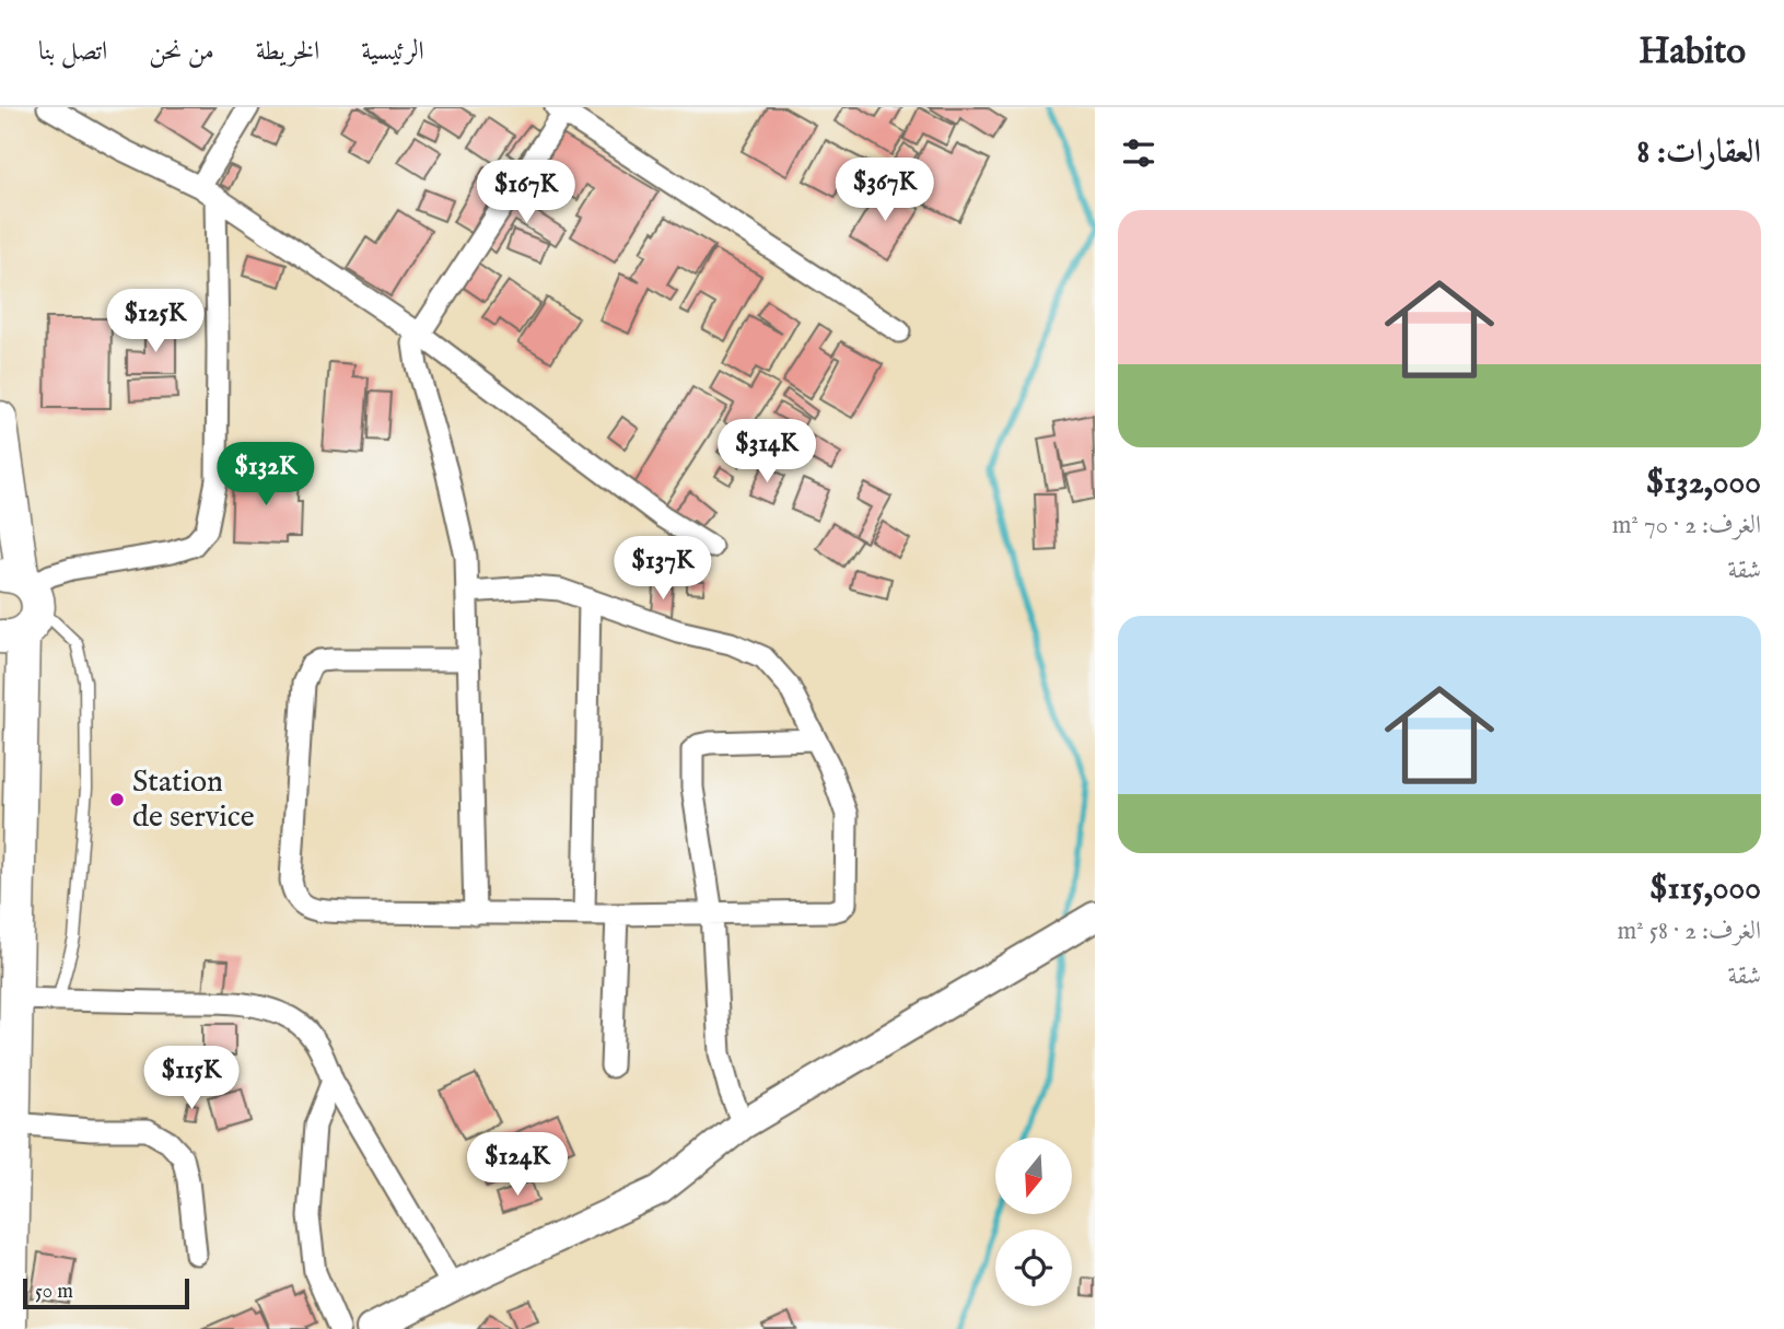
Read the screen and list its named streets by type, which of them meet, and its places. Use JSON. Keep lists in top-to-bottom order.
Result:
{
  "places": ["Station de service"],
  "scale_bar": "50 m",
  "north": "bottom",
  "page": {
    "header": "Habito",
    "nav": [
      "الرئيسية",
      "الخريطة",
      "من نحن",
      "اتصل بنا"
    ],
    "heading": "العقارات: 8",
    "price": [
      "$367K",
      "$167K",
      "$125K",
      "$314K",
      "$132K",
      "$137K",
      "$115K",
      "$124K"
    ],
    "list": [
      {
        "name": "$132,000",
        "note": "الغرف: 2 · 70 m² · شقة"
      },
      {
        "name": "$115,000",
        "note": "الغرف: 2 · 58 m² · شقة"
      }
    ],
    "scale": "50 m"
  }
}
